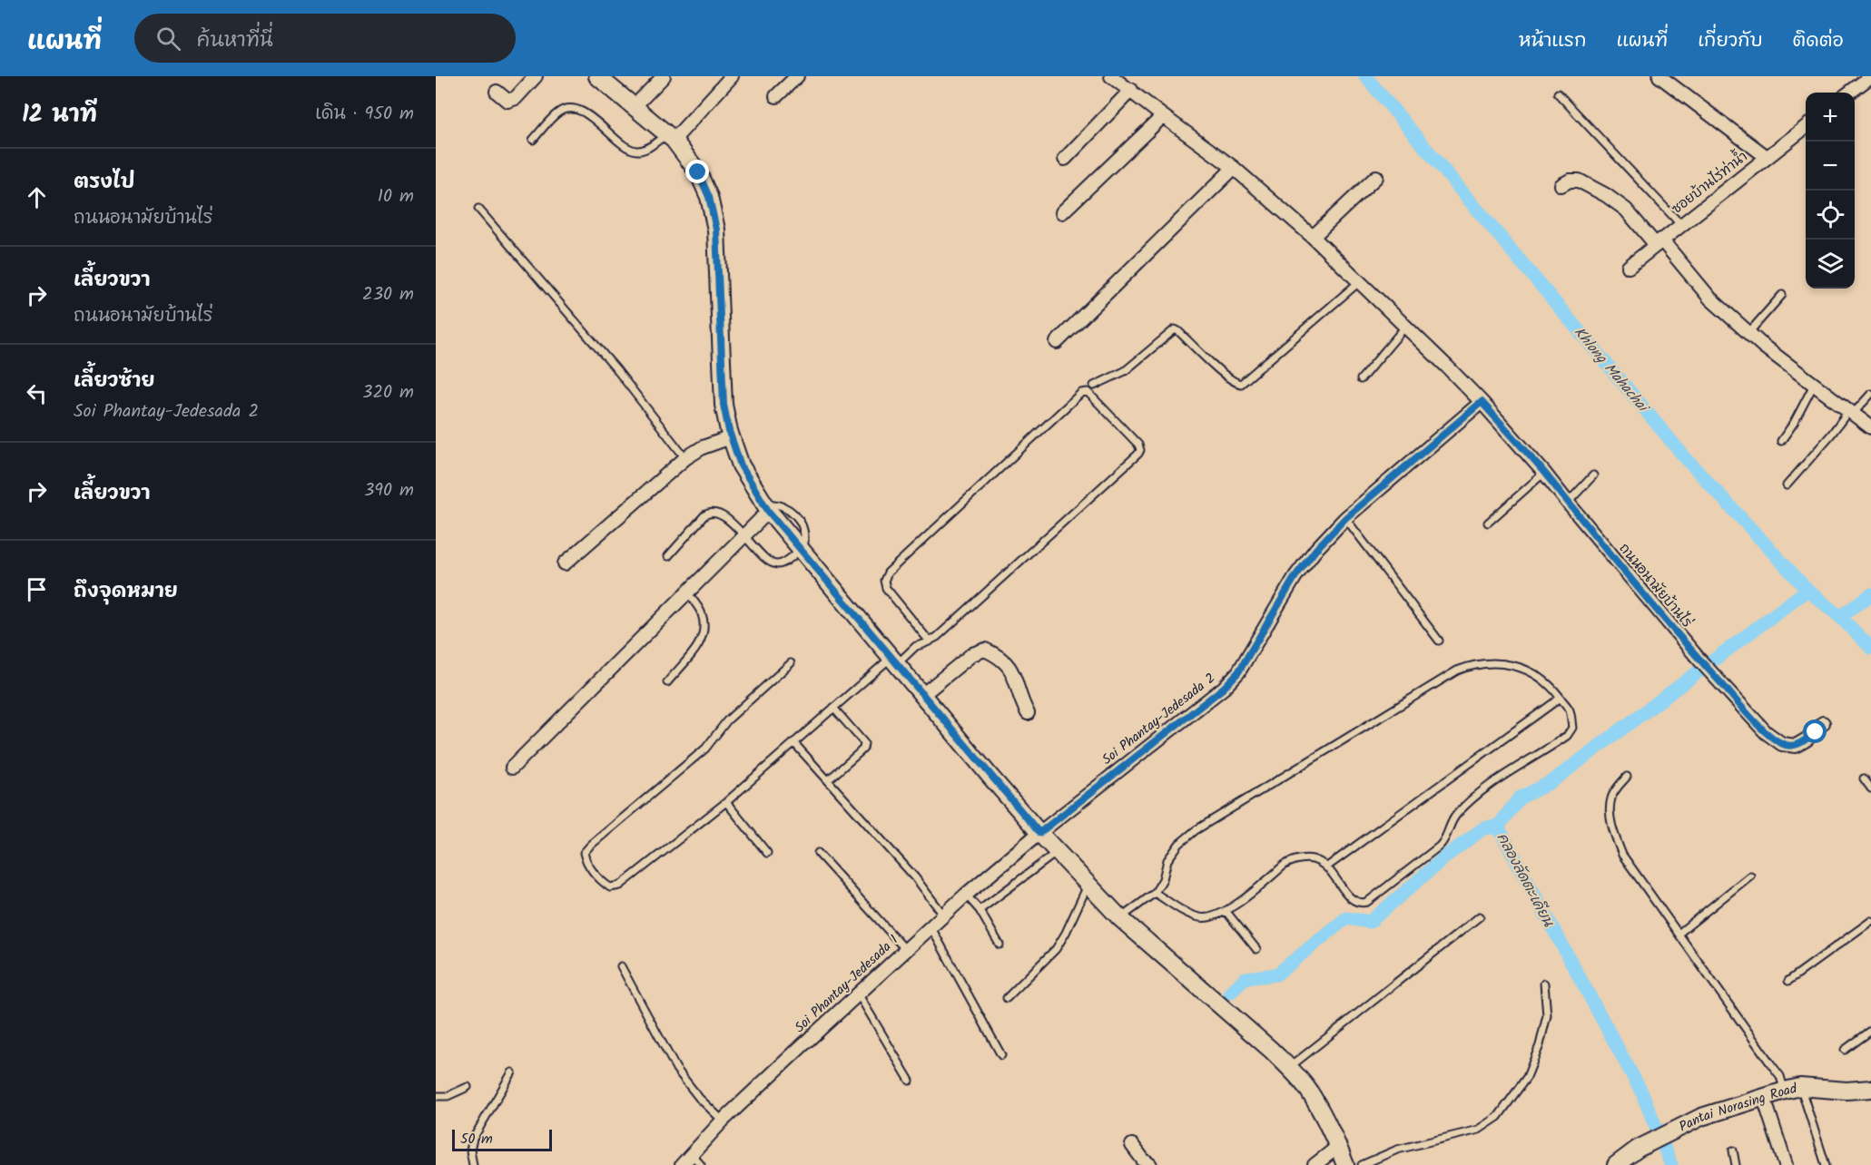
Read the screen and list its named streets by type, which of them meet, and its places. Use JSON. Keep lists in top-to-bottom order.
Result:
{
  "streets": {
    "street": [
      "ซอยบ้านไร่ท่าน้ำ",
      "ถนนอนามัยบ้านไร่",
      "Soi Phantay-Jedesada 2",
      "Soi Phantay-Jedesada 1",
      "Pantai Norasing Road"
    ]
  },
  "crossings": [
    ["ถนนอนามัยบ้านไร่", "Soi Phantay-Jedesada 2"],
    ["Soi Phantay-Jedesada 2", "Soi Phantay-Jedesada 1"]
  ],
  "water": ["Khlong Mahachai", "คลองลัดตะเคียน"],
  "scale_bar": "50 m",
  "page": {
    "header": "แผนที่",
    "search": "ค้นหาที่นี่",
    "nav": [
      "หน้าแรก",
      "แผนที่",
      "เกี่ยวกับ",
      "ติดต่อ"
    ],
    "heading": ["12 นาที", "เดิน · 950 m"],
    "map_buttons": ["+", "−"],
    "list": [
      ["ตรงไป", "ถนนอนามัยบ้านไร่", "10 m"],
      ["เลี้ยวขวา", "ถนนอนามัยบ้านไร่", "230 m"],
      ["เลี้ยวซ้าย", "Soi Phantay-Jedesada 2", "320 m"],
      ["เลี้ยวขวา", "390 m"],
      "ถึงจุดหมาย"
    ],
    "scale": "50 m"
  }
}
